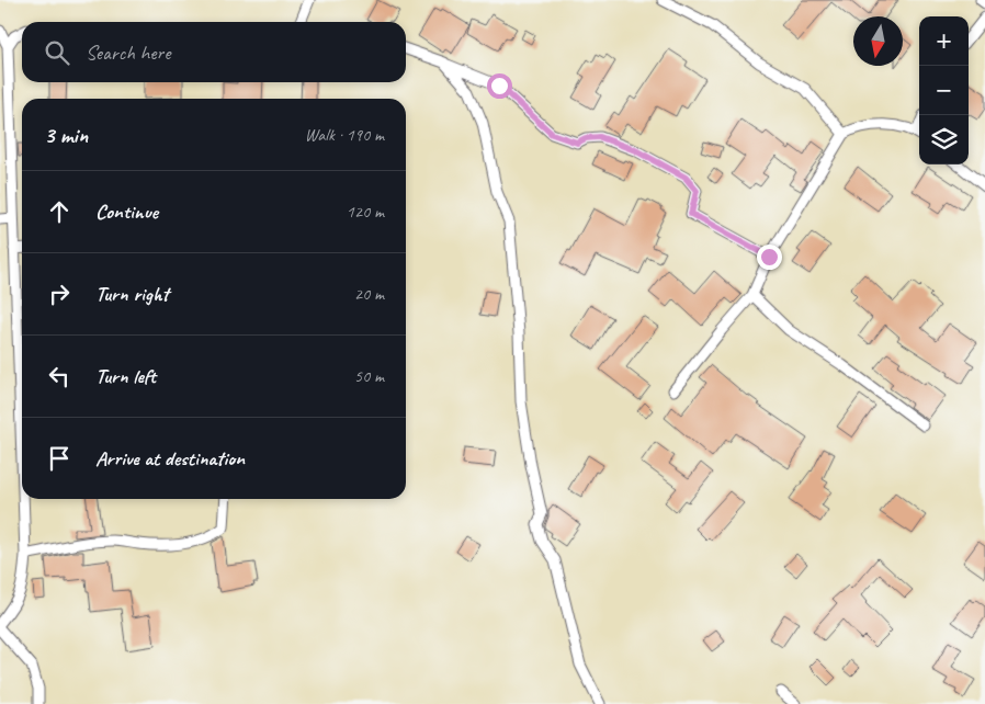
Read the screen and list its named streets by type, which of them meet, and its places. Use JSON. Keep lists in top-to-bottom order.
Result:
{
  "north": "bottom",
  "page": {
    "map_buttons": ["+", "−"],
    "search": "Search here",
    "heading": ["3 min", "Walk · 190 m"],
    "list": [
      ["Continue", "120 m"],
      ["Turn right", "20 m"],
      ["Turn left", "50 m"],
      "Arrive at destination"
    ]
  }
}
